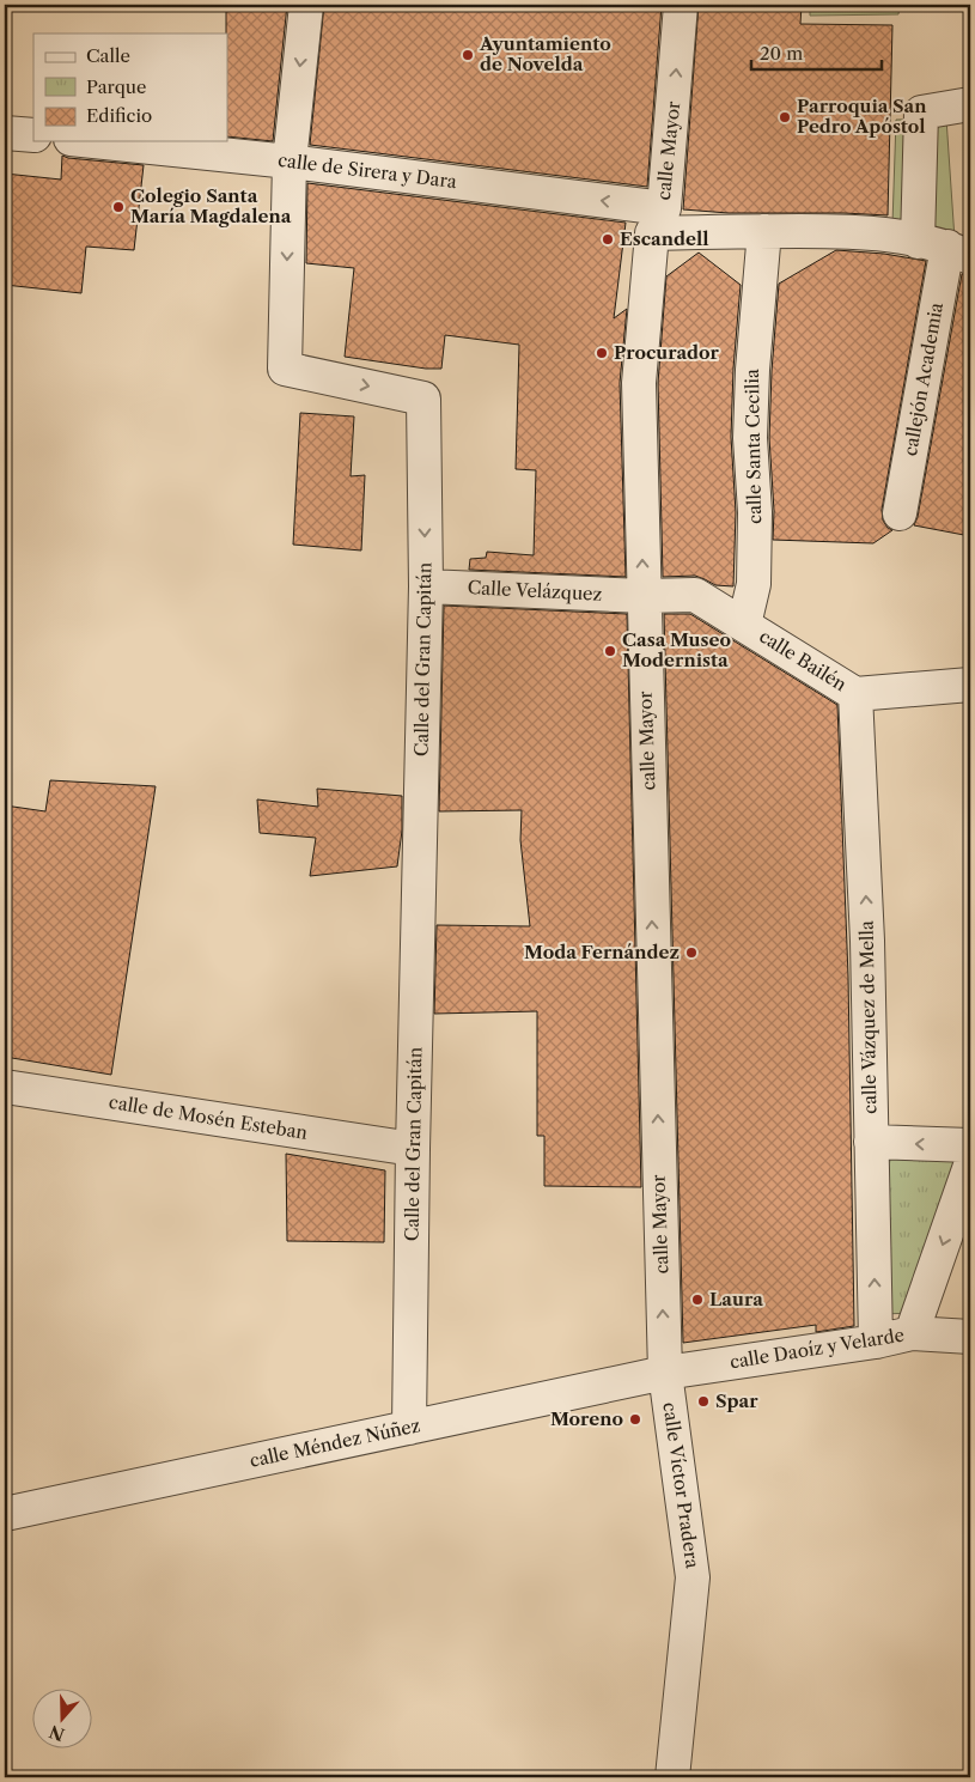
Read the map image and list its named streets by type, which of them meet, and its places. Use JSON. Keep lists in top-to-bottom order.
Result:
{
  "streets": {
    "street": [
      "calle Mayor",
      "calle de Sirera y Dara",
      "callejón Academia",
      "calle Santa Cecilia",
      "Calle Velázquez",
      "Calle del Gran Capitán",
      "calle Bailén",
      "calle Vázquez de Mella",
      "calle de Mosén Esteban",
      "calle Daoíz y Velarde",
      "calle Méndez Núñez",
      "calle Víctor Pradera"
    ]
  },
  "crossings": [
    ["calle Mayor", "calle de Sirera y Dara"],
    ["calle Mayor", "Calle Velázquez"],
    ["calle Mayor", "calle Bailén"],
    ["calle Mayor", "calle Daoíz y Velarde"],
    ["calle Mayor", "calle Méndez Núñez"],
    ["calle Mayor", "calle Víctor Pradera"],
    ["calle de Sirera y Dara", "callejón Academia"],
    ["calle de Sirera y Dara", "calle Santa Cecilia"],
    ["calle de Sirera y Dara", "Calle del Gran Capitán"],
    ["calle Santa Cecilia", "calle Bailén"],
    ["Calle Velázquez", "Calle del Gran Capitán"],
    ["Calle Velázquez", "calle Bailén"],
    ["Calle del Gran Capitán", "calle de Mosén Esteban"],
    ["Calle del Gran Capitán", "calle Méndez Núñez"],
    ["calle Bailén", "calle Vázquez de Mella"],
    ["calle Vázquez de Mella", "calle Daoíz y Velarde"],
    ["calle Daoíz y Velarde", "calle Méndez Núñez"],
    ["calle Daoíz y Velarde", "calle Víctor Pradera"],
    ["calle Méndez Núñez", "calle Víctor Pradera"]
  ],
  "one_way": [
    "calle Mayor",
    "calle de Sirera y Dara",
    "Calle del Gran Capitán",
    "calle Vázquez de Mella"
  ],
  "places": [
    "Ayuntamiento de Novelda",
    "Parroquia San Pedro Apóstol",
    "Colegio Santa María Magdalena",
    "Escandell",
    "Procurador",
    "Casa Museo Modernista",
    "Moda Fernández",
    "Laura",
    "Spar",
    "Moreno"
  ],
  "legend": ["Calle", "Parque", "Edificio"],
  "scale_bar": "20 m",
  "north": "bottom"
}
